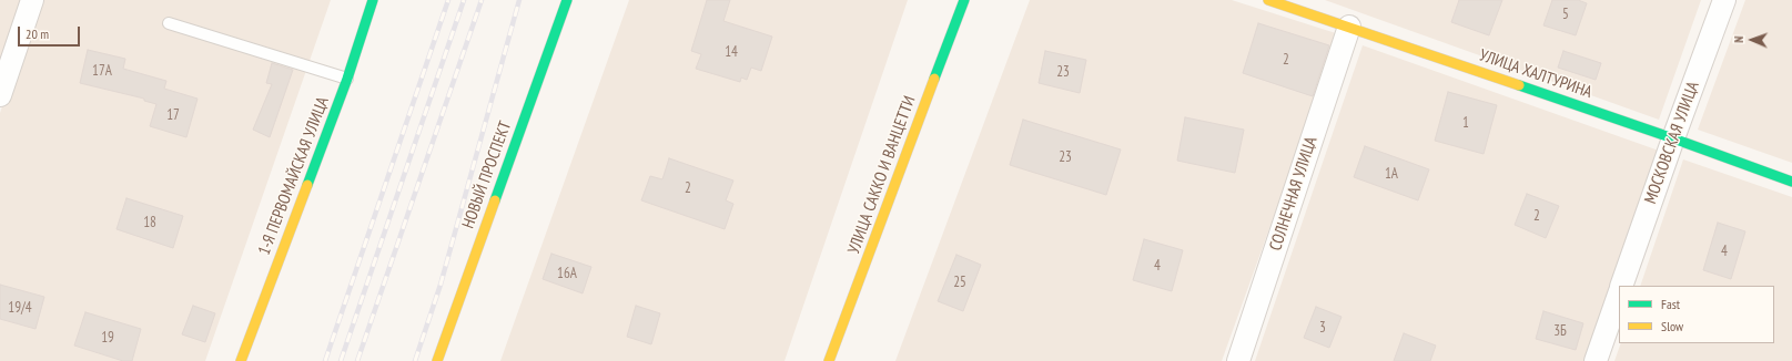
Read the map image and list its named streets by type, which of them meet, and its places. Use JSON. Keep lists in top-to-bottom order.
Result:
{
  "streets": {
    "street": [
      "УЛИЦА ХАЛТУРИНА",
      "МОСКОВСКАЯ УЛИЦА",
      "НОВЫЙ ПРОСПЕКТ",
      "УЛИЦА САККО И ВАНЦЕТТИ",
      "1-Я ПЕРВОМАЙСКАЯ УЛИЦА",
      "СОЛНЕЧНАЯ УЛИЦА"
    ]
  },
  "crossings": [
    ["УЛИЦА ХАЛТУРИНА", "МОСКОВСКАЯ УЛИЦА"],
    ["УЛИЦА ХАЛТУРИНА", "СОЛНЕЧНАЯ УЛИЦА"]
  ],
  "house_numbers": [
    "5",
    "14",
    "2",
    "17А",
    "23",
    "17",
    "1",
    "23",
    "1А",
    "2",
    "2",
    "18",
    "4",
    "4",
    "16А",
    "25",
    "19/4",
    "3",
    "3Б",
    "19"
  ],
  "legend": ["Fast", "Slow"],
  "scale_bar": "20 m",
  "north": "left"
}
